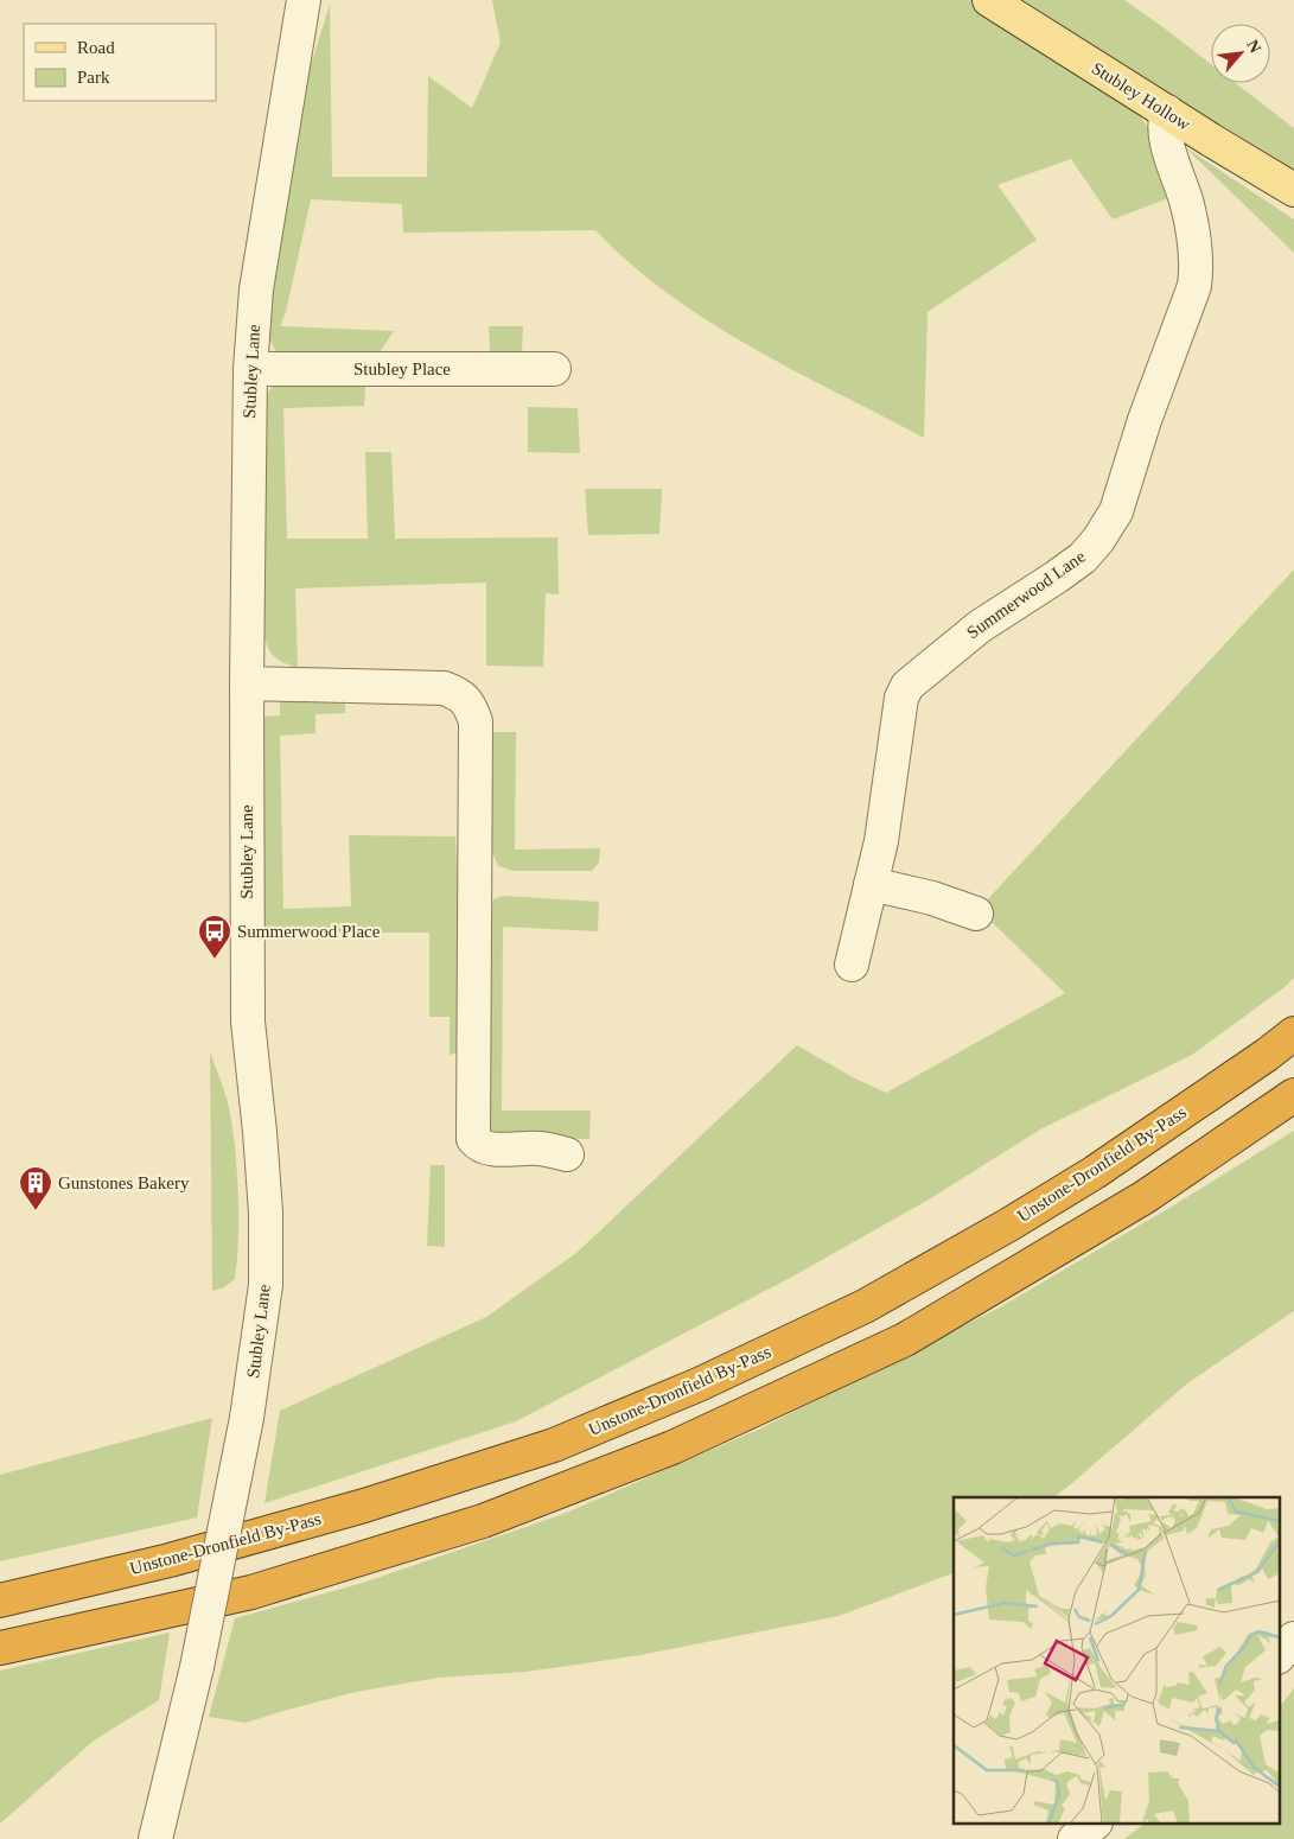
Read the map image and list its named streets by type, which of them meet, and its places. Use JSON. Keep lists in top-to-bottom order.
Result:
{
  "streets": {
    "highway": ["Unstone-Dronfield By-Pass"],
    "main road": ["Stubley Hollow"],
    "street": ["Stubley Place", "Stubley Lane", "Summerwood Lane"]
  },
  "crossings": [
    ["Stubley Hollow", "Summerwood Lane"],
    ["Stubley Place", "Stubley Lane"]
  ],
  "places": {
    "bus stop": ["Summerwood Place"],
    "building": ["Gunstones Bakery"]
  },
  "legend": ["Road", "Park"],
  "north": "top right"
}
